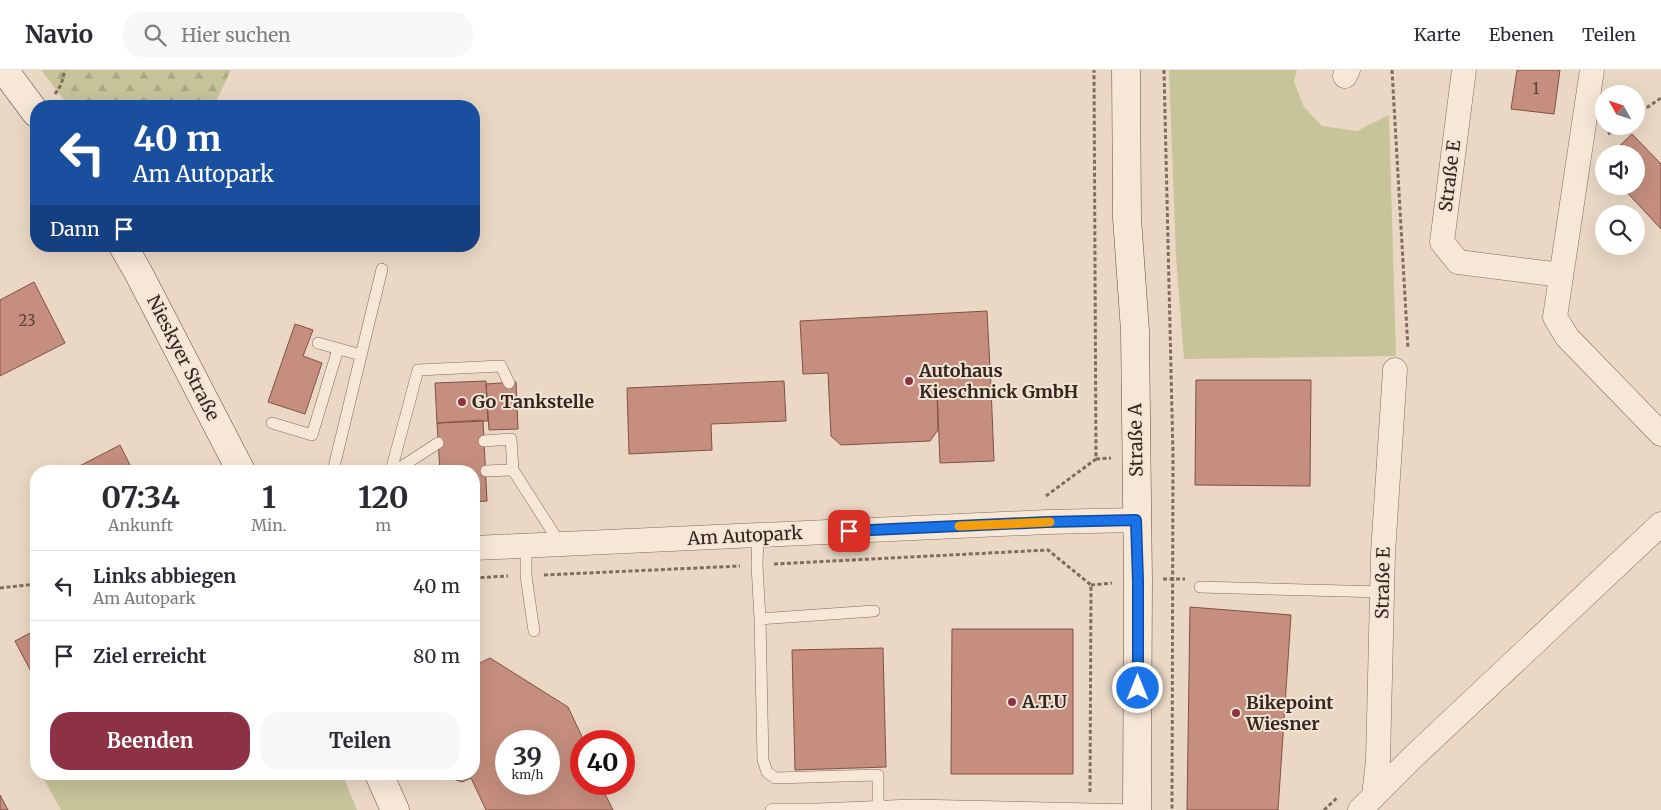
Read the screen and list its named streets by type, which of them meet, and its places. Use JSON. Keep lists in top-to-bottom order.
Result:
{
  "streets": {
    "street": [
      "Straße E",
      "Nieskyer Straße",
      "Straße A",
      "Am Autopark"
    ]
  },
  "crossings": [
    ["Straße A", "Am Autopark"]
  ],
  "places": [
    "Autohaus Kieschnick GmbH",
    "Go Tankstelle",
    "A.T.U",
    "Bikepoint Wiesner"
  ],
  "house_numbers": ["1", "23"],
  "north": "top left",
  "page": {
    "header": "Navio",
    "search": "Hier suchen",
    "nav": ["Karte", "Ebenen", "Teilen"],
    "turn": ["40 m", "Am Autopark"],
    "then": "Dann",
    "eta": [
      "07:34",
      "Ankunft",
      "1",
      "Min.",
      "120",
      "m"
    ],
    "list": [
      {
        "name": "Links abbiegen",
        "note": "Am Autopark",
        "value": "40 m"
      },
      {
        "name": "Ziel erreicht",
        "value": "80 m"
      }
    ],
    "buttons": ["Beenden", "Teilen"],
    "speed": "39 km/h",
    "limit": "40"
  }
}
